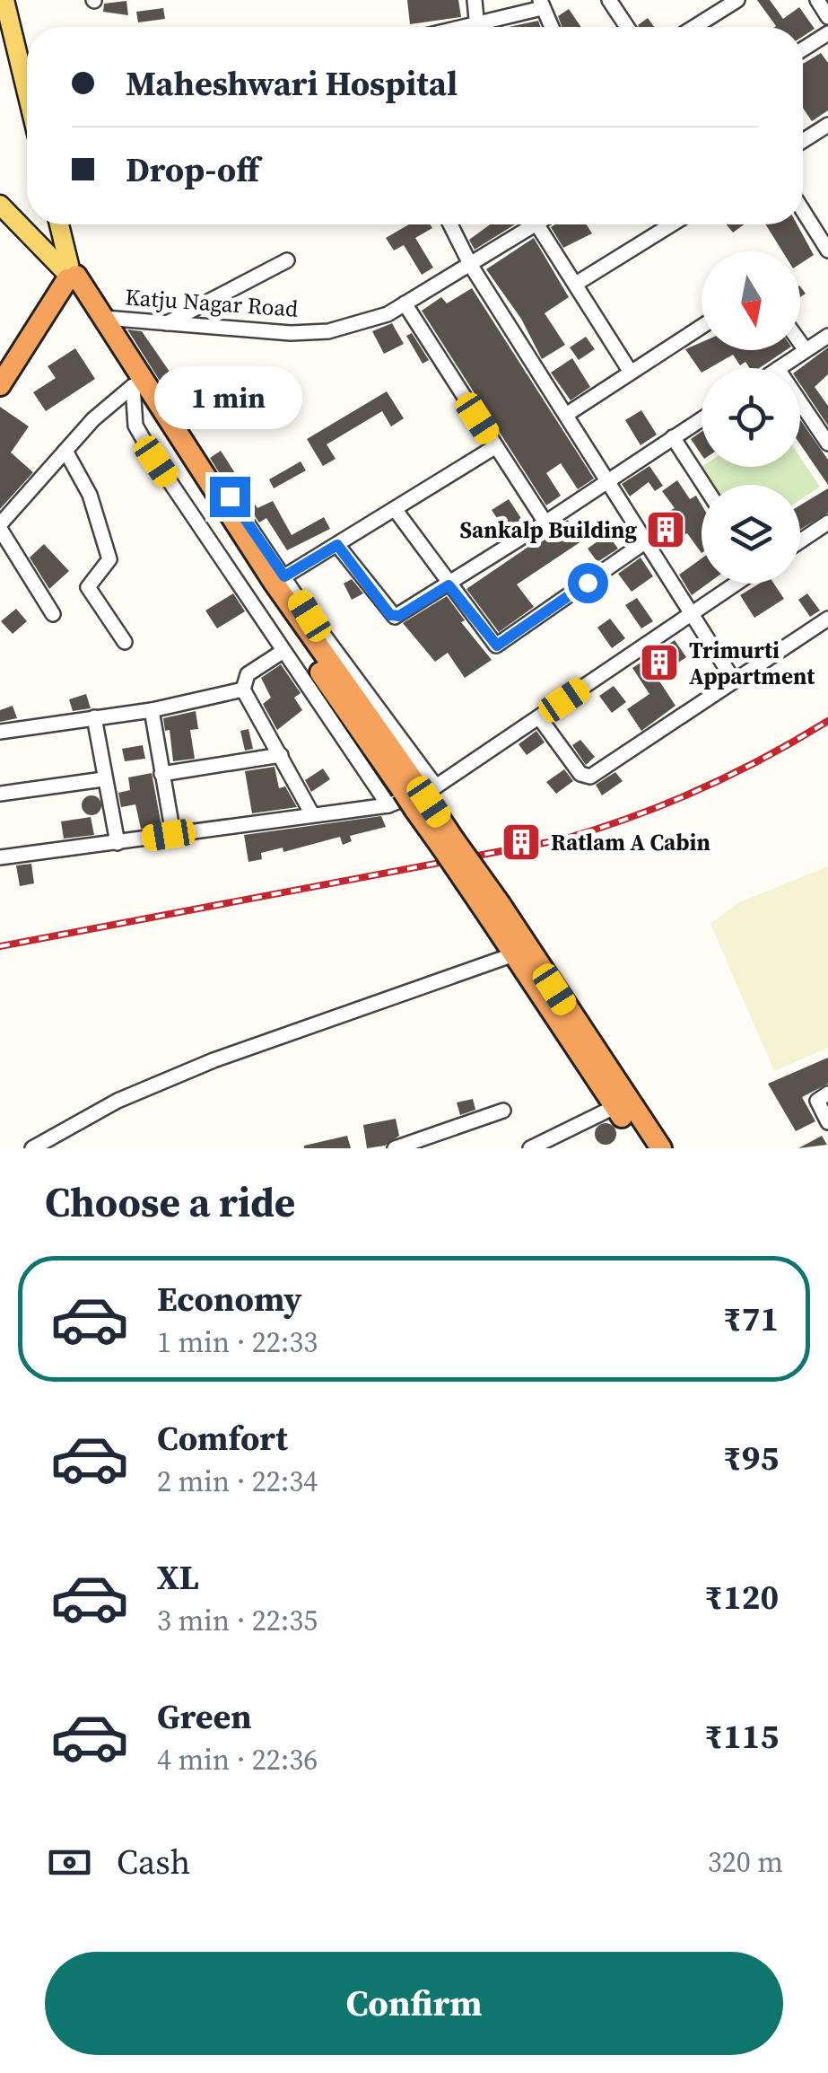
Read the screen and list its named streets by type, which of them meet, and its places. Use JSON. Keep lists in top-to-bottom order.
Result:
{
  "streets": {
    "street": ["Katju Nagar Road"]
  },
  "places": {
    "building": ["Sankalp Building", "Trimurti Appartment", "Ratlam A Cabin"]
  },
  "north": "bottom",
  "page": {
    "banner": ["Maheshwari Hospital", "Drop-off"],
    "bubble": "1 min",
    "heading": "Choose a ride",
    "list": [
      {
        "name": "Economy",
        "note": "1 min · 22:33",
        "value": "₹71"
      },
      {
        "name": "Comfort",
        "note": "2 min · 22:34",
        "value": "₹95"
      },
      {
        "name": "XL",
        "note": "3 min · 22:35",
        "value": "₹120"
      },
      {
        "name": "Green",
        "note": "4 min · 22:36",
        "value": "₹115"
      }
    ],
    "pay": ["Cash", "320 m"],
    "buttons": "Confirm"
  }
}
